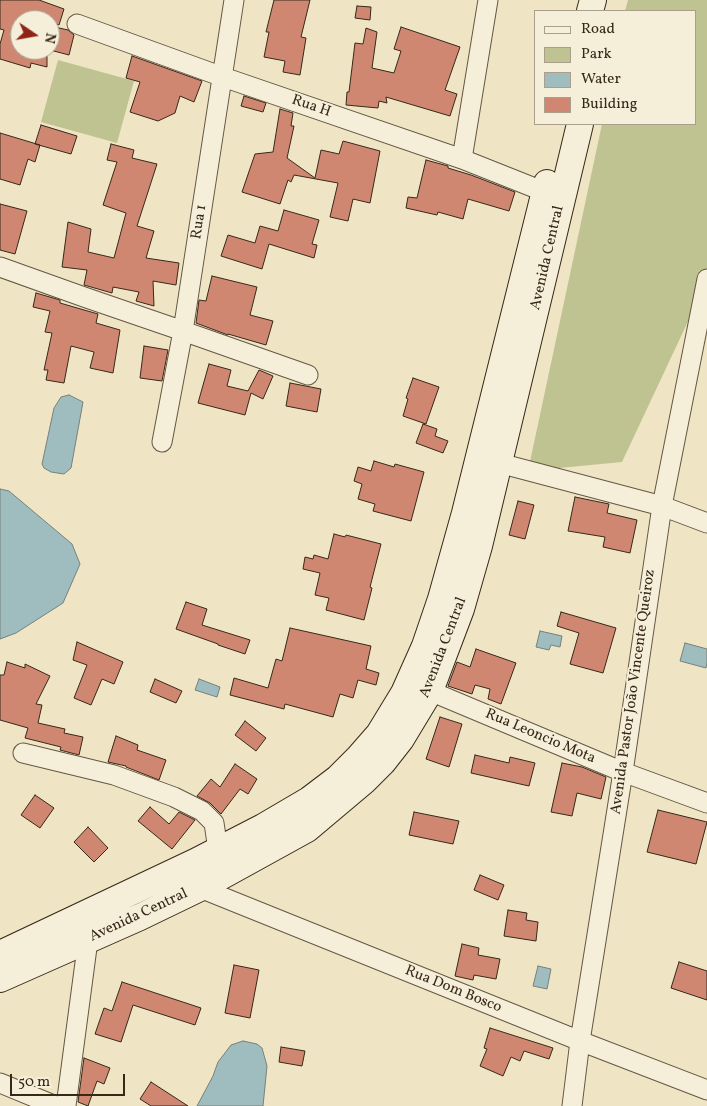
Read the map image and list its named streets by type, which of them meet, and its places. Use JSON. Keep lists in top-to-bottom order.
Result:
{
  "streets": {
    "main road": ["Avenida Central"],
    "street": [
      "Rua H",
      "Rua 1",
      "Avenida Pastor João Vincente Queiroz",
      "Rua Leoncio Mota",
      "Rua Dom Bosco"
    ]
  },
  "crossings": [
    ["Rua H", "Rua 1"],
    ["Rua H", "Avenida Central"],
    ["Avenida Central", "Rua Leoncio Mota"],
    ["Avenida Central", "Rua Dom Bosco"],
    ["Avenida Pastor João Vincente Queiroz", "Rua Leoncio Mota"],
    ["Avenida Pastor João Vincente Queiroz", "Rua Dom Bosco"]
  ],
  "legend": [
    "Road",
    "Park",
    "Water",
    "Building"
  ],
  "scale_bar": "50 m",
  "north": "right"
}
